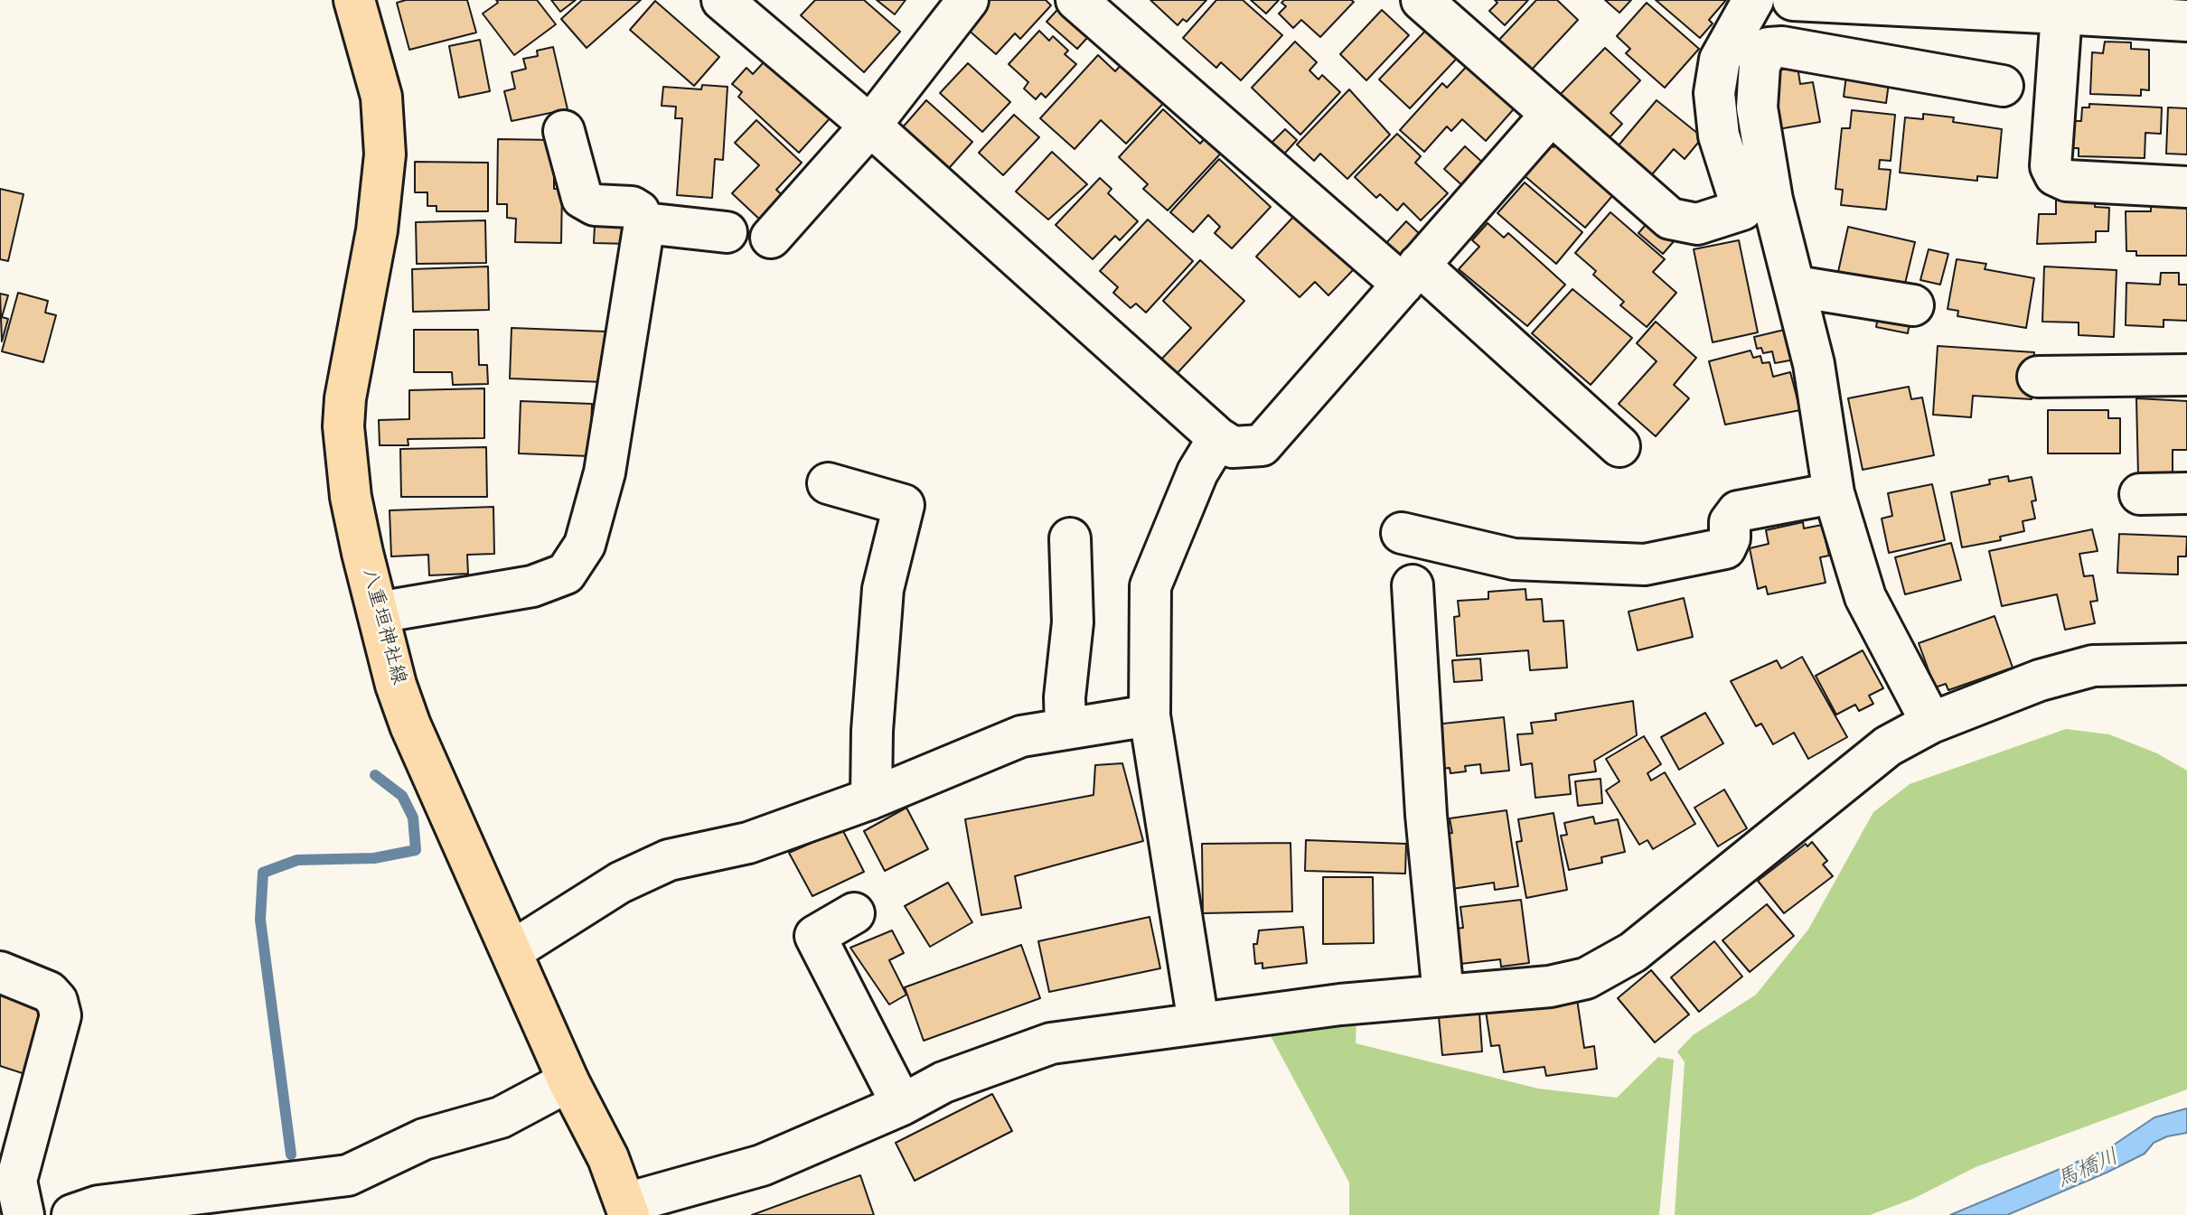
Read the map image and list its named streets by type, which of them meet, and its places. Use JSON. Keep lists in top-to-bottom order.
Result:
{
  "streets": {
    "main road": ["八重垣神社線"]
  },
  "water": ["馬橋川"]
}
